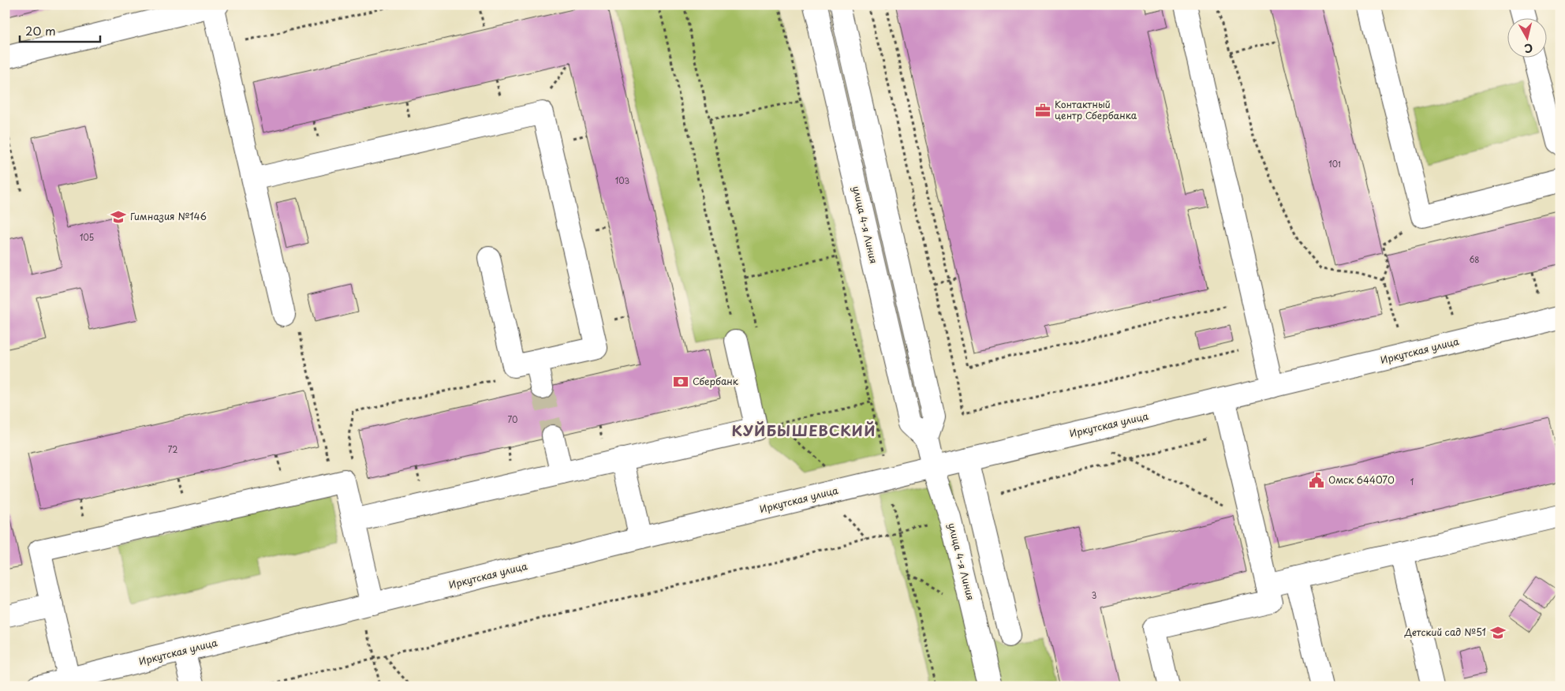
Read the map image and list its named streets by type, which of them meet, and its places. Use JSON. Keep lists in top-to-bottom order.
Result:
{
  "streets": {
    "street": ["улица 4-я Линия", "Иркутская улица"]
  },
  "crossings": [
    ["улица 4-я Линия", "Иркутская улица"]
  ],
  "districts": ["КУЙБЫШЕВСКИЙ"],
  "places": {
    "office": ["Контактный центр Сбербанка"],
    "school or university": ["Гимназия №146", "Детский сад №51"],
    "bank": ["Сбербанк"],
    "public building": ["Омск 644070"]
  },
  "house_numbers": [
    "101",
    "103",
    "105",
    "68",
    "70",
    "72",
    "1",
    "3"
  ],
  "scale_bar": "20 m",
  "north": "bottom"
}
